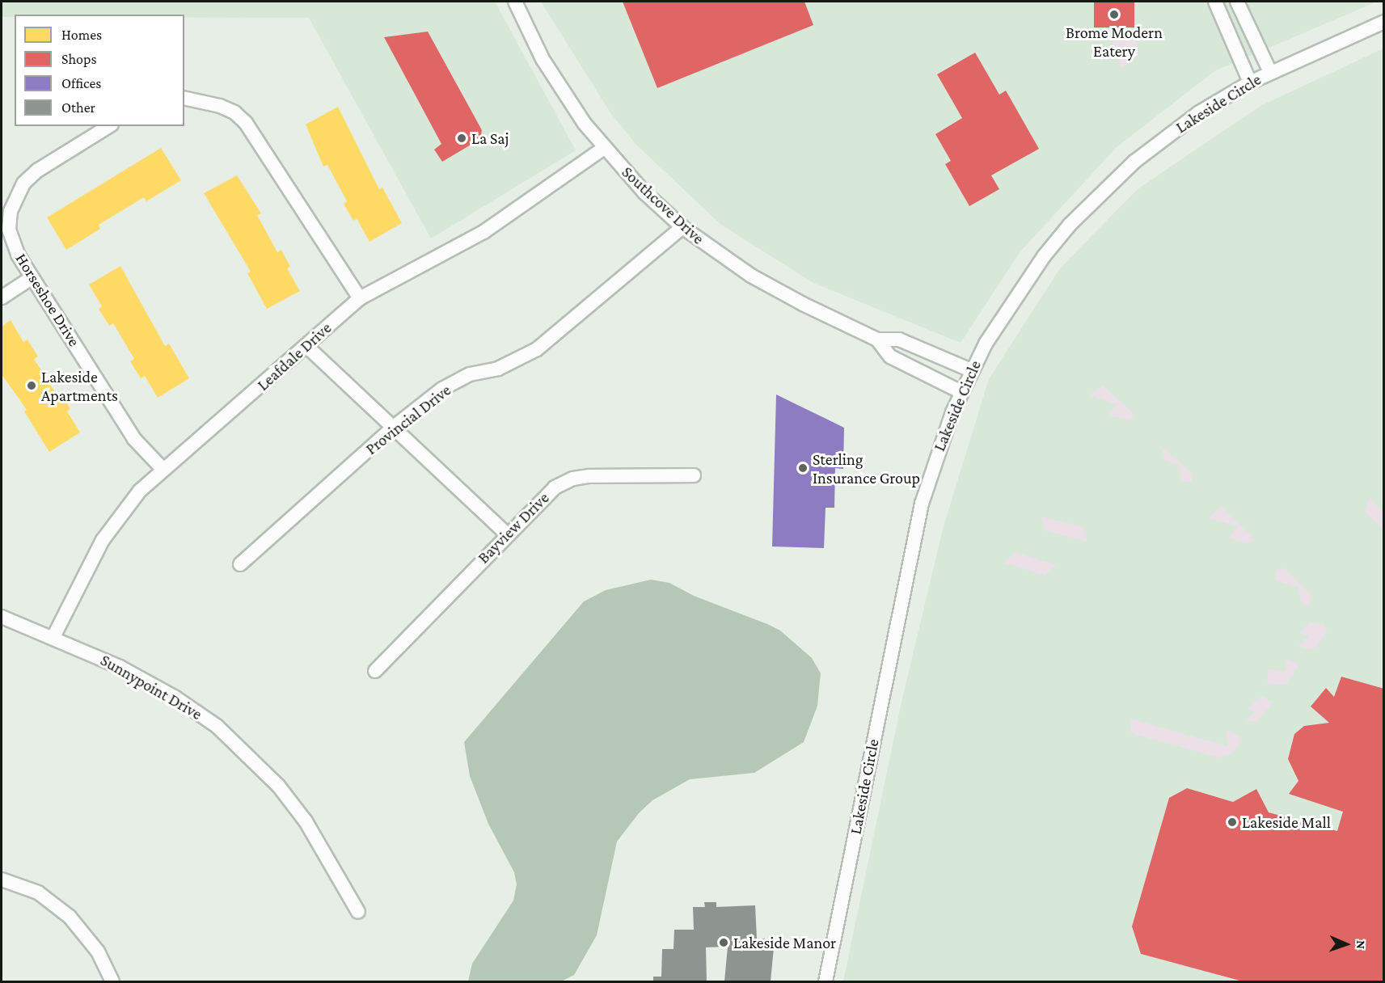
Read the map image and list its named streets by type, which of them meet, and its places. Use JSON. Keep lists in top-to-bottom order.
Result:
{
  "streets": {
    "street": [
      "Lakeside Circle",
      "Southcove Drive",
      "Horseshoe Drive",
      "Leafdale Drive",
      "Provincial Drive",
      "Bayview Drive",
      "Sunnypoint Drive"
    ]
  },
  "crossings": [
    ["Lakeside Circle", "Southcove Drive"],
    ["Southcove Drive", "Leafdale Drive"],
    ["Southcove Drive", "Provincial Drive"],
    ["Horseshoe Drive", "Leafdale Drive"],
    ["Leafdale Drive", "Sunnypoint Drive"]
  ],
  "places": [
    "Brome Modern Eatery",
    "La Saj",
    "Lakeside Apartments",
    "Sterling Insurance Group",
    "Lakeside Mall",
    "Lakeside Manor"
  ],
  "legend": [
    "Homes",
    "Shops",
    "Offices",
    "Other"
  ],
  "north": "right"
}
